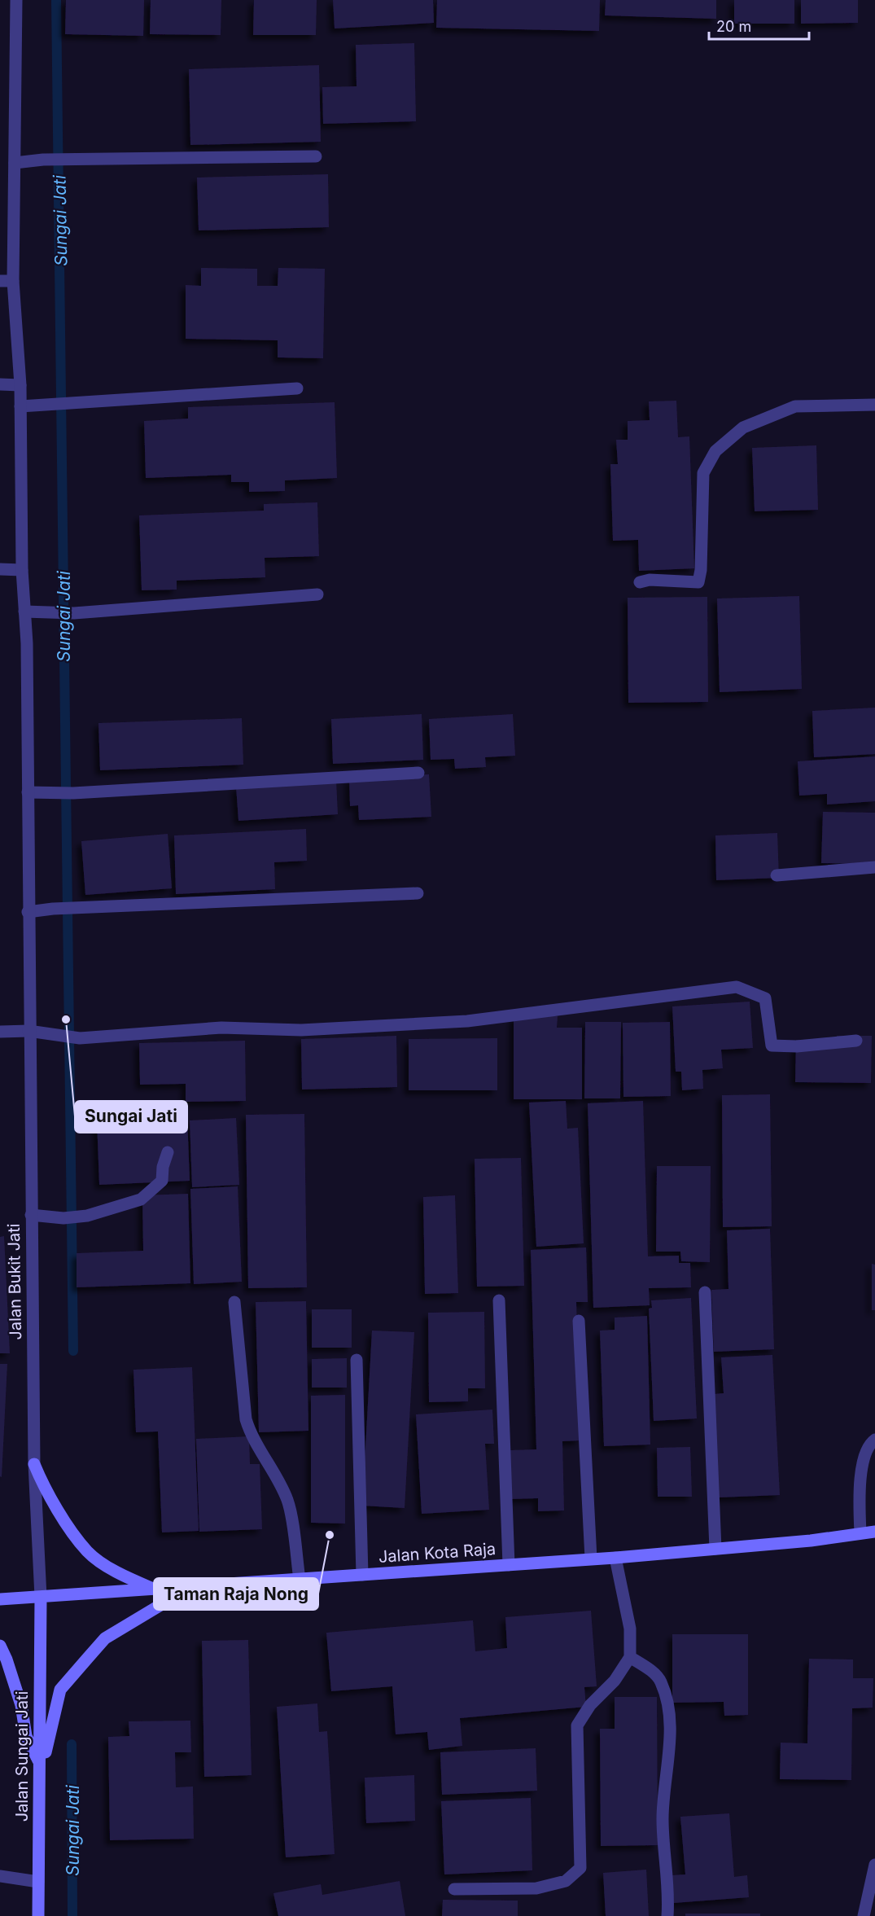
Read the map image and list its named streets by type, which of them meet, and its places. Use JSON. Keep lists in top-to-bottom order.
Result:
{
  "streets": {
    "main road": ["Jalan Kota Raja", "Jalan Sungai Jati"],
    "street": ["Jalan Bukit Jati"]
  },
  "crossings": [
    ["Jalan Bukit Jati", "Jalan Kota Raja"],
    ["Jalan Bukit Jati", "Jalan Sungai Jati"],
    ["Jalan Kota Raja", "Jalan Sungai Jati"]
  ],
  "water": ["Sungai Jati"],
  "places": ["Sungai Jati", "Taman Raja Nong"],
  "scale_bar": "20 m"
}
